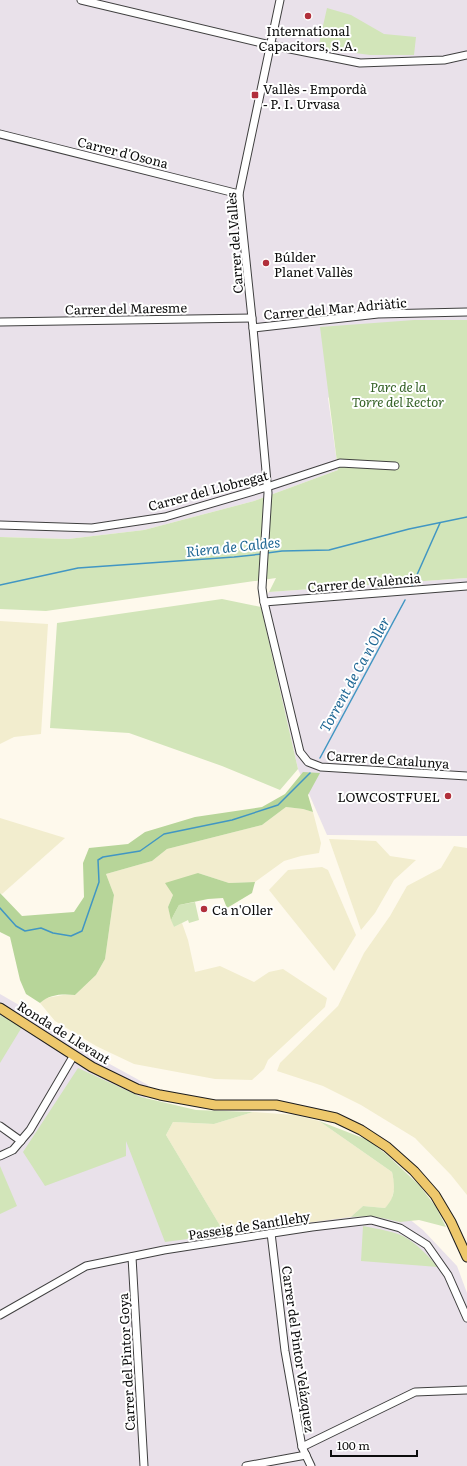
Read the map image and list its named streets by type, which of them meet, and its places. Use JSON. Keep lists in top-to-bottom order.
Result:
{
  "streets": {
    "main road": ["Ronda de Llevant"],
    "street": [
      "Carrer d'Osona",
      "Carrer del Vallès",
      "Carrer del Maresme",
      "Carrer del Mar Adriàtic",
      "Carrer del Llobregat",
      "Carrer de València",
      "Carrer de Catalunya",
      "Passeig de Santllehy",
      "Carrer del Pintor Velázquez",
      "Carrer del Pintor Goya"
    ]
  },
  "crossings": [
    ["Carrer d'Osona", "Carrer del Vallès"],
    ["Carrer del Vallès", "Carrer del Maresme"],
    ["Carrer del Vallès", "Carrer del Mar Adriàtic"],
    ["Carrer del Vallès", "Carrer del Llobregat"],
    ["Carrer del Vallès", "Carrer de Catalunya"],
    ["Carrer de València", "Carrer de Catalunya"],
    ["Passeig de Santllehy", "Carrer del Pintor Velázquez"],
    ["Passeig de Santllehy", "Carrer del Pintor Goya"]
  ],
  "water": ["Riera de Caldes", "Torrent de Ca n'Oller"],
  "parks": ["Parc de la Torre del Rector"],
  "places": {
    "other": [
      "International Capacitors, S.A.",
      "Búlder Planet Vallès",
      "LOWCOSTFUEL",
      "Ca n'Oller"
    ],
    "transit": ["Vallès - Empordà - P. I. Urvasa"]
  },
  "scale_bar": "100 m"
}
